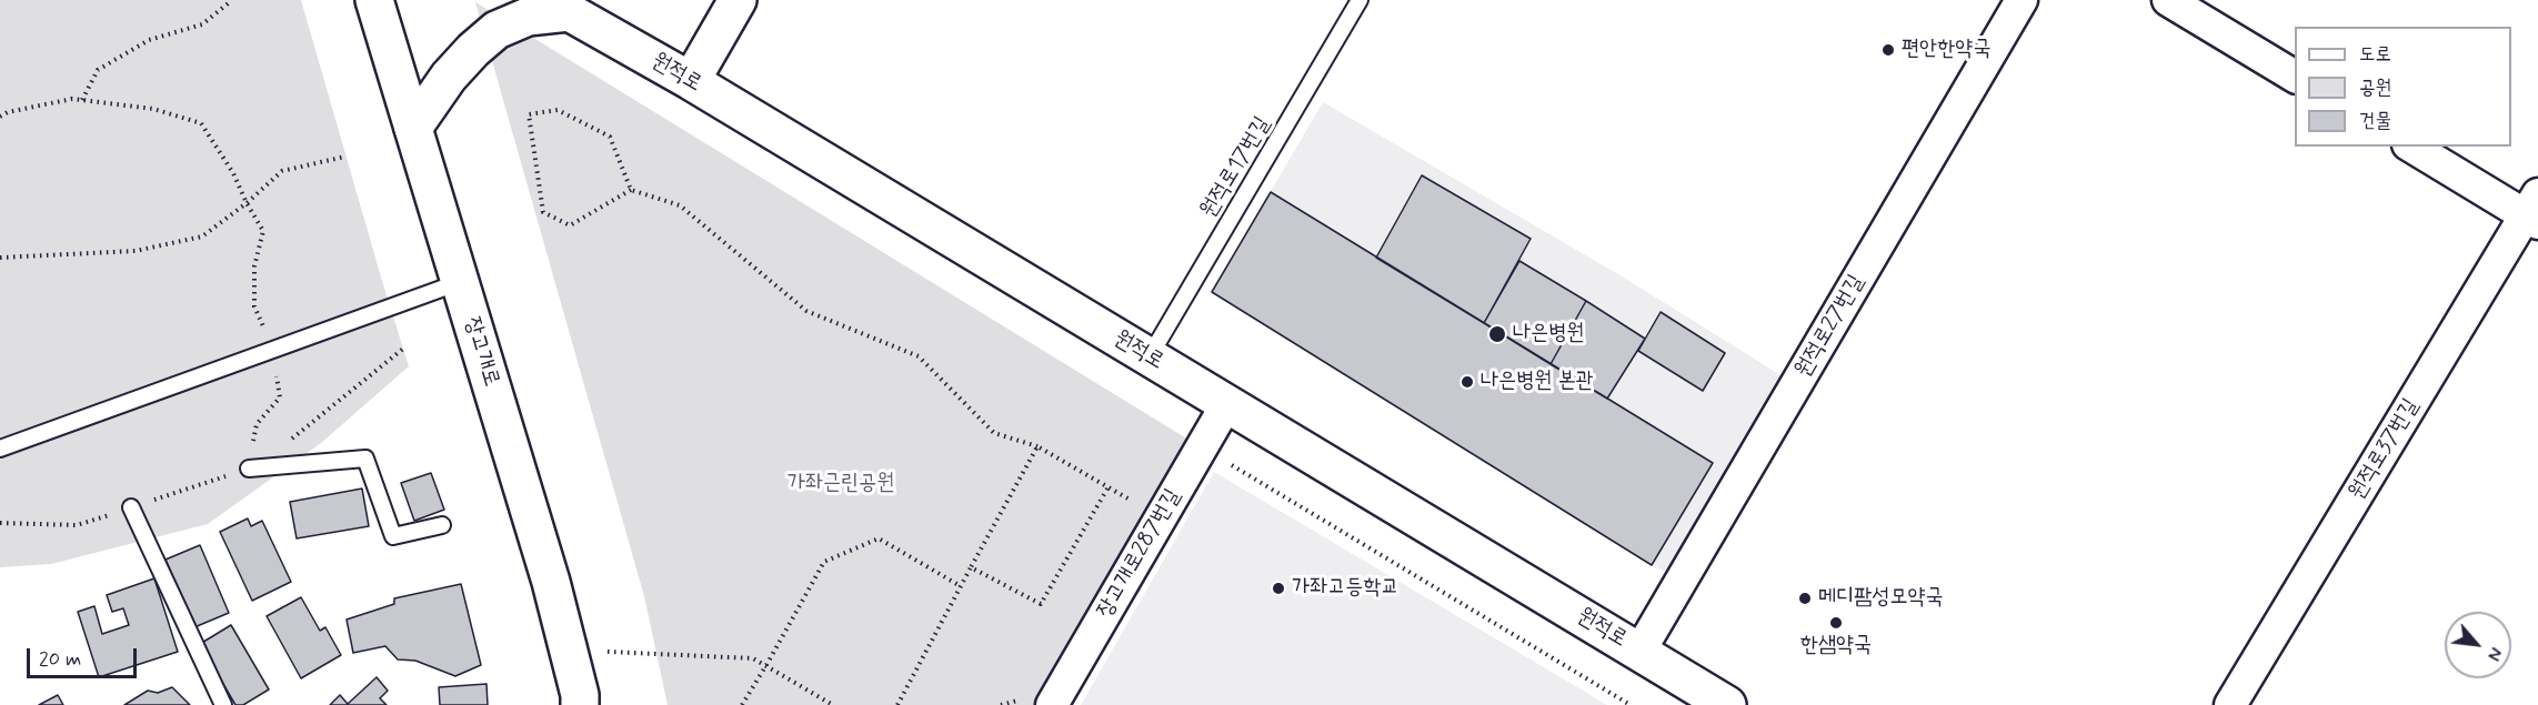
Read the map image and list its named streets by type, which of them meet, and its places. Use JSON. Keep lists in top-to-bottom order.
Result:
{
  "streets": {
    "street": [
      "원적로",
      "원적로27번길",
      "장고개로",
      "원적로37번길",
      "장고개로287번길"
    ],
    "lane": ["원적로17번길"]
  },
  "crossings": [
    ["원적로", "원적로17번길"],
    ["원적로", "원적로27번길"],
    ["원적로", "장고개로287번길"]
  ],
  "parks": ["가좌근린공원"],
  "places": [
    "편안한약국",
    "나은병원",
    "나은병원 본관",
    "가좌고등학교",
    "메디팜성모약국",
    "한샘약국"
  ],
  "legend": ["도로", "공원", "건물"],
  "scale_bar": "20 m",
  "north": "bottom right"
}
